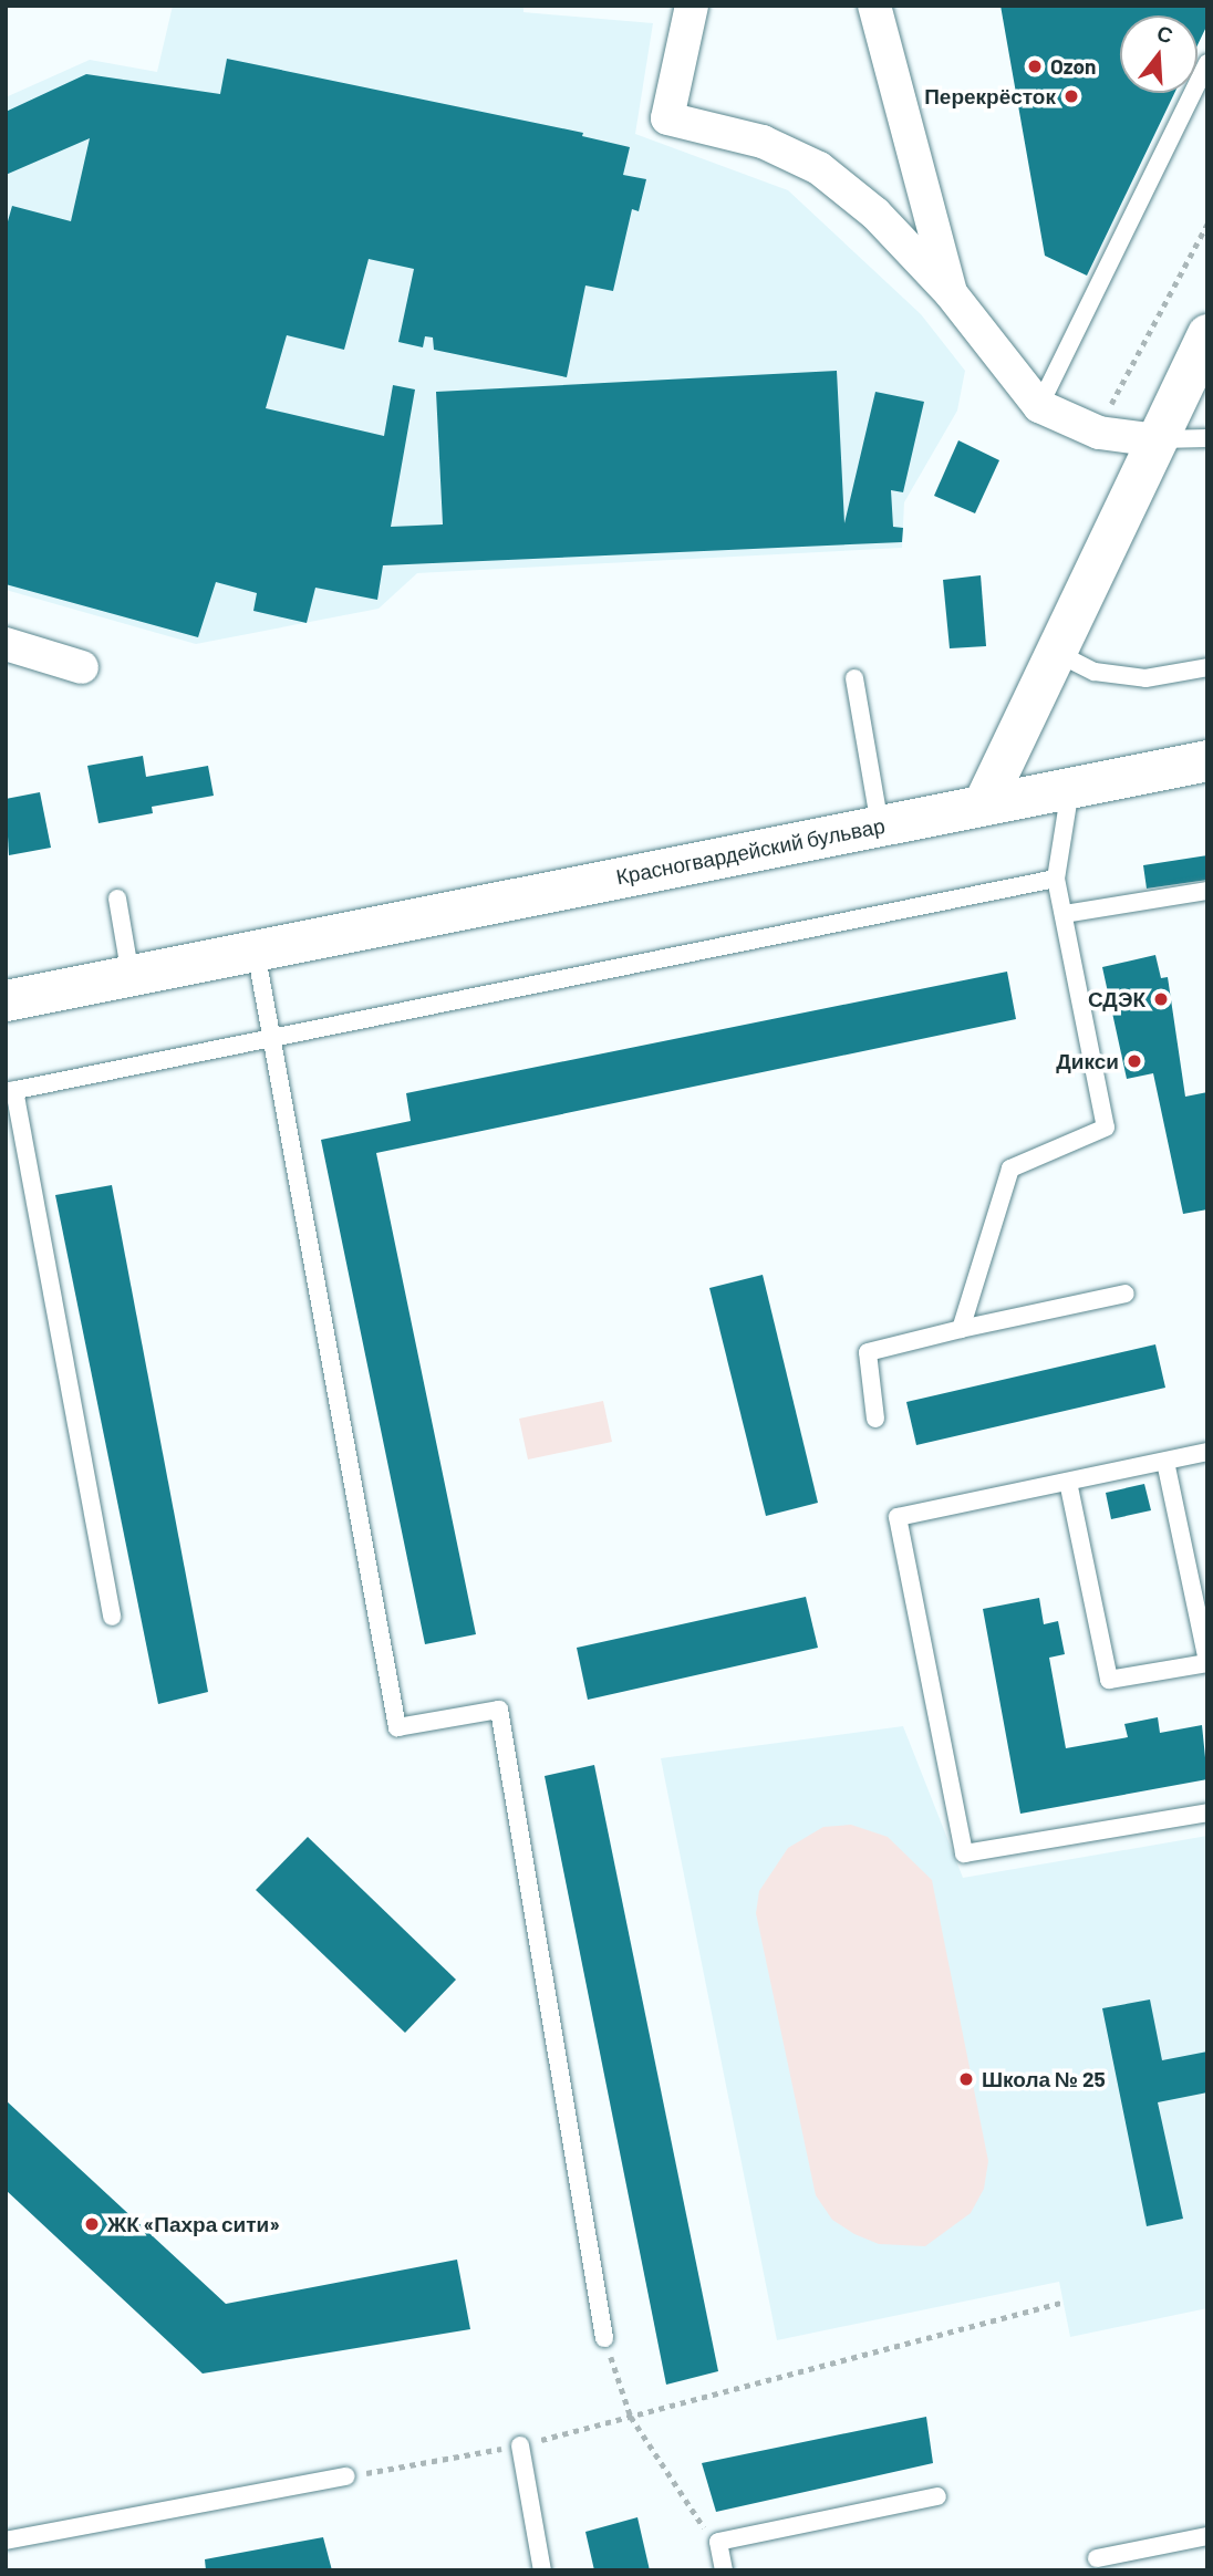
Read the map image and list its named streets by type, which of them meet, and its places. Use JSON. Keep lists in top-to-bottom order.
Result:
{
  "streets": {
    "street": ["Красногвардейский бульвар"]
  },
  "places": [
    "Ozon",
    "Перекрёсток",
    "СДЭК",
    "Дикси",
    "Школа № 25",
    "ЖК «Пахра сити»"
  ],
  "north": "top"
}
